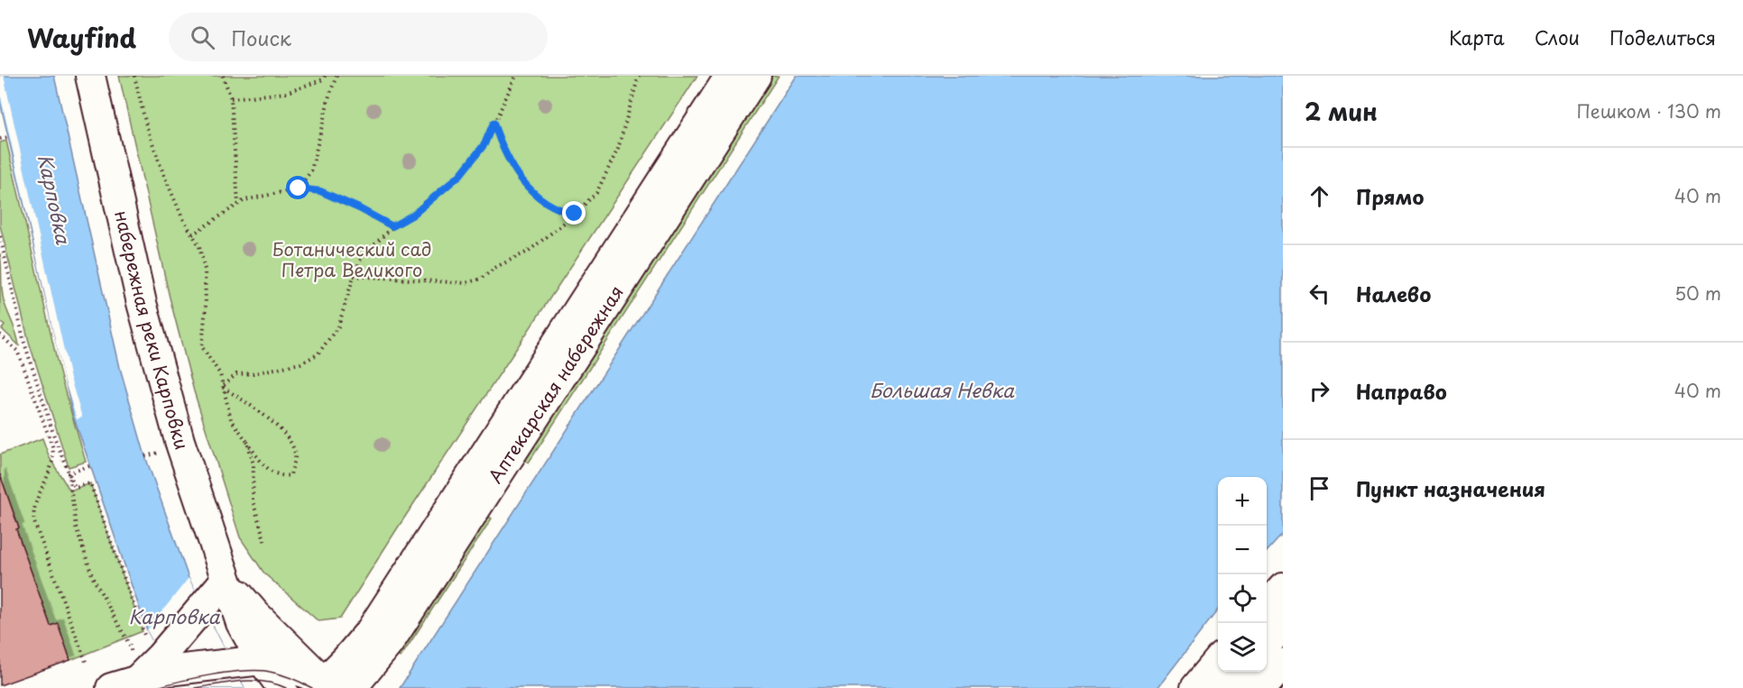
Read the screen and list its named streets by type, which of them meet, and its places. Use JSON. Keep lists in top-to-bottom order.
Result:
{
  "streets": {
    "street": ["набережная реки Карповки", "Аптекарская набережная"]
  },
  "crossings": [
    ["набережная реки Карповки", "Аптекарская набережная"]
  ],
  "water": ["Карповка", "Большая Невка"],
  "parks": ["Ботанический сад Петра Великого"],
  "page": {
    "header": "Wayfind",
    "search": "Поиск",
    "nav": ["Карта", "Слои", "Поделиться"],
    "heading": ["2 мин", "Пешком · 130 m"],
    "list": [
      ["Прямо", "40 m"],
      ["Налево", "50 m"],
      ["Направо", "40 m"],
      "Пункт назначения"
    ],
    "map_buttons": ["+", "−"]
  }
}
